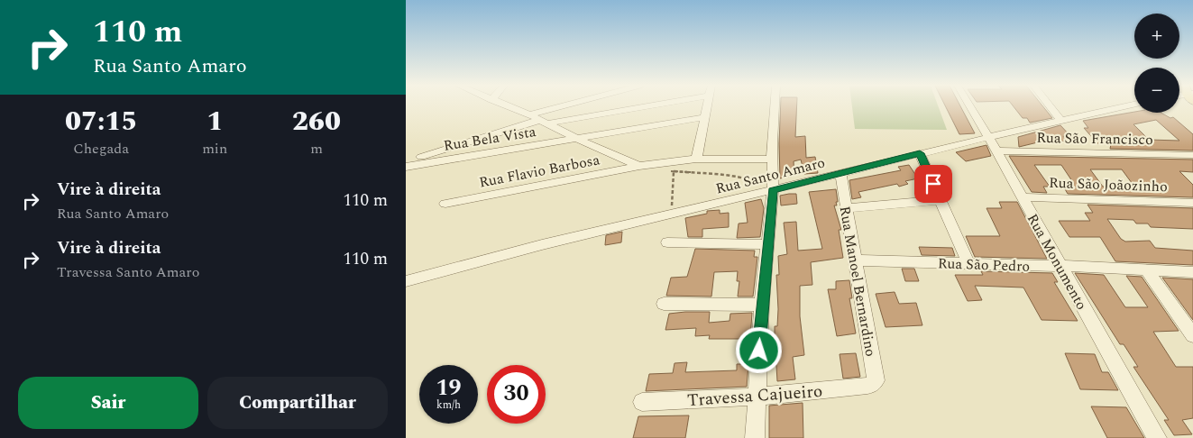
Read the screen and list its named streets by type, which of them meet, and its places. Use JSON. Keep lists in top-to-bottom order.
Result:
{
  "streets": {
    "street": [
      "Rua Bela Vista",
      "Rua São Francisco",
      "Rua Flavio Barbosa",
      "Rua Santo Amaro",
      "Rua São Joãozinho",
      "Rua Monumento",
      "Rua São Pedro",
      "Rua Manoel Bernardino",
      "Travessa Cajueiro"
    ]
  },
  "crossings": [
    ["Rua São Francisco", "Rua Monumento"],
    ["Rua Santo Amaro", "Rua Monumento"],
    ["Rua Santo Amaro", "Rua Manoel Bernardino"],
    ["Rua São Joãozinho", "Rua Monumento"],
    ["Rua Monumento", "Rua São Pedro"],
    ["Rua São Pedro", "Rua Manoel Bernardino"],
    ["Rua Manoel Bernardino", "Travessa Cajueiro"]
  ],
  "page": {
    "turn": ["110 m", "Rua Santo Amaro"],
    "map_buttons": ["+", "−"],
    "eta": [
      "07:15",
      "Chegada",
      "1",
      "min",
      "260",
      "m"
    ],
    "list": [
      {
        "name": "Vire à direita",
        "note": "Rua Santo Amaro",
        "value": "110 m"
      },
      {
        "name": "Vire à direita",
        "note": "Travessa Santo Amaro",
        "value": "110 m"
      }
    ],
    "speed": "19 km/h",
    "limit": "30",
    "buttons": ["Sair", "Compartilhar"]
  }
}
